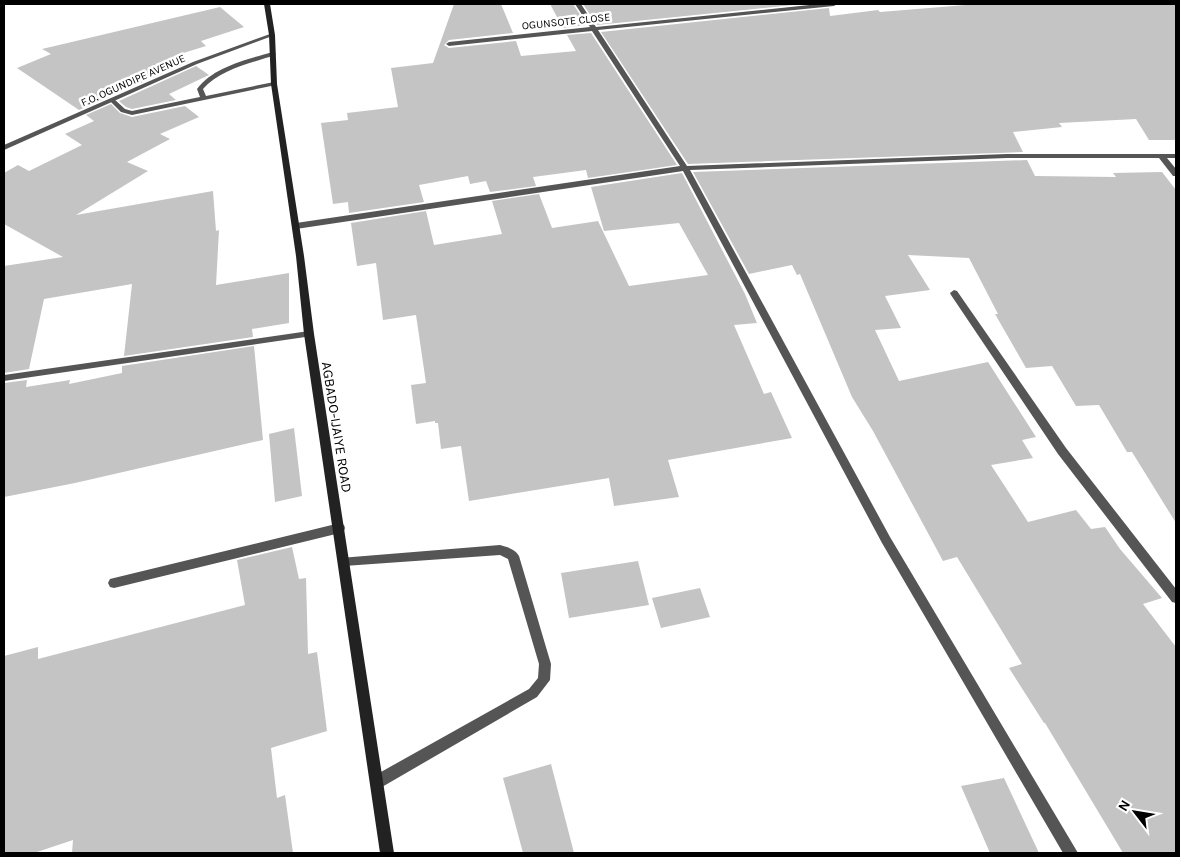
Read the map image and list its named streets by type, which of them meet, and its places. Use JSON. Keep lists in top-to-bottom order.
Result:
{
  "streets": {
    "street": ["OGUNSOTE CLOSE", "F.O. OGUNDIPE AVENUE", "AGBADO-IJAIYE ROAD"]
  },
  "crossings": [
    ["F.O. OGUNDIPE AVENUE", "AGBADO-IJAIYE ROAD"]
  ],
  "north": "top left"
}
